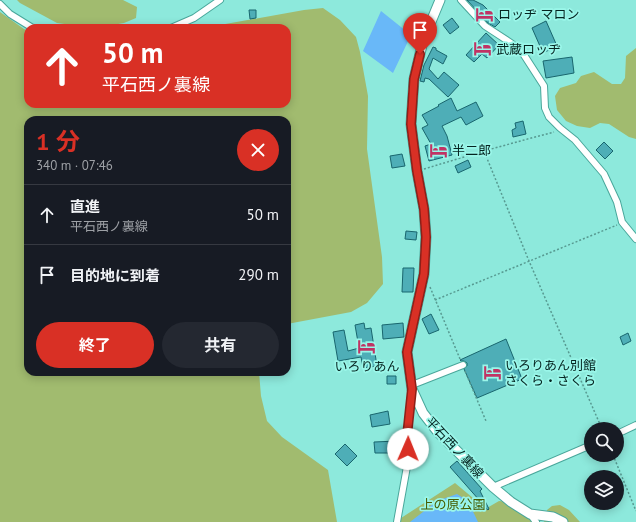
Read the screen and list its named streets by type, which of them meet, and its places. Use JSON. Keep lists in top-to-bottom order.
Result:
{
  "streets": {
    "main road": ["平石西ノ裏線"]
  },
  "parks": ["上の原公園"],
  "places": {
    "hotel": [
      "ロッヂ マロン",
      "武蔵ロッヂ",
      "半二郎",
      "いろりあん",
      "いろりあん別館 さくら・さくら"
    ]
  },
  "page": {
    "turn": ["50 m", "平石西ノ裏線"],
    "heading": ["1 分", "340 m · 07:46"],
    "list": [
      {
        "name": "直進",
        "note": "平石西ノ裏線",
        "value": "50 m"
      },
      {
        "name": "目的地に到着",
        "value": "290 m"
      }
    ],
    "buttons": ["終了", "共有"]
  }
}
